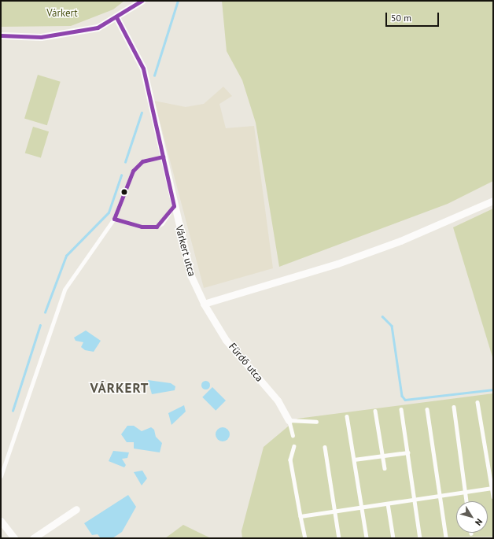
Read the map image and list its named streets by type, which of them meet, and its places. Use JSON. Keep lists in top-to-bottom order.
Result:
{
  "streets": {
    "street": ["Várkert utca", "Fürdő utca"]
  },
  "crossings": [
    ["Várkert utca", "Fürdő utca"]
  ],
  "districts": ["VÁRKERT"],
  "parks": ["Várkert"],
  "scale_bar": "50 m",
  "north": "bottom right"
}
